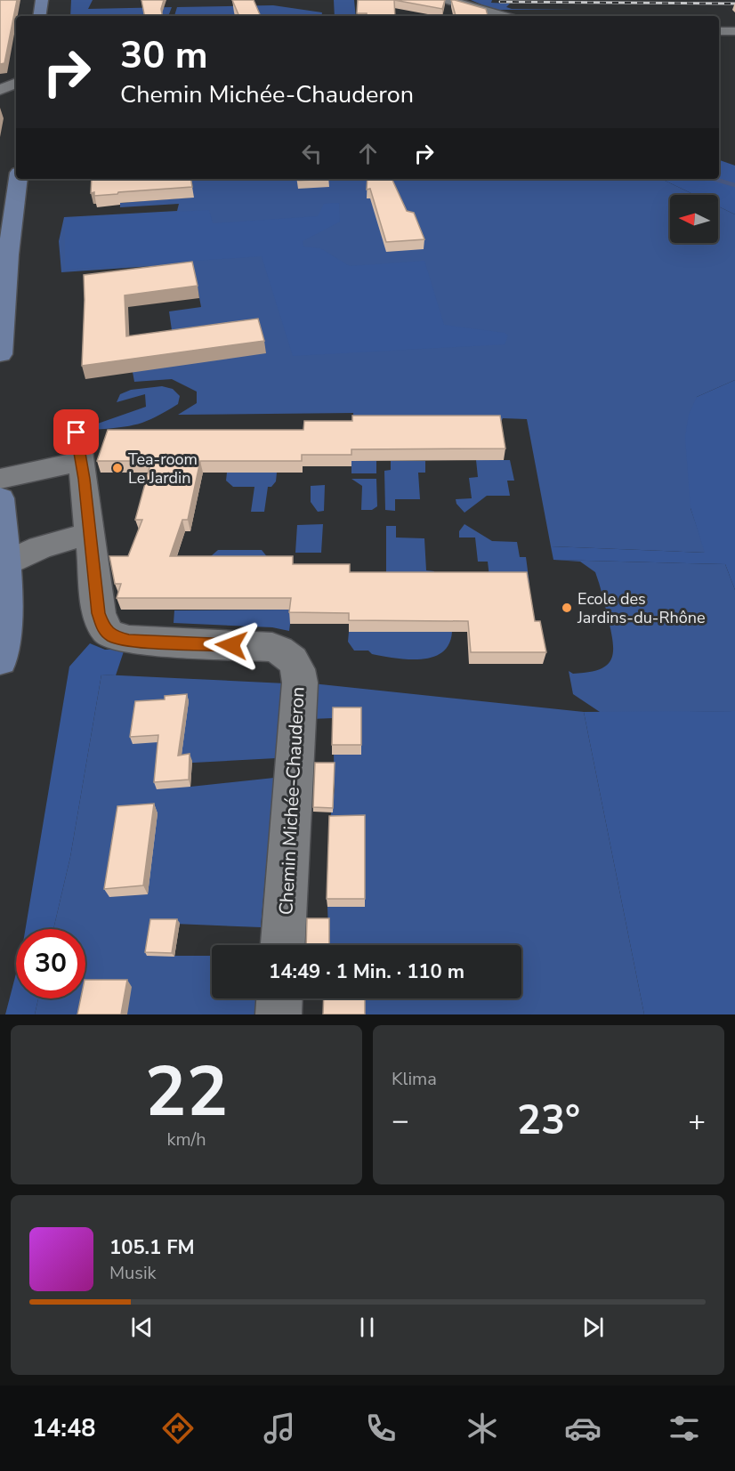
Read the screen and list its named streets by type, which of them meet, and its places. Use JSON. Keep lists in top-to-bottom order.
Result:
{
  "streets": {
    "street": ["Chemin Michée-Chauderon"]
  },
  "places": ["Tea-room Le Jardin", "Ecole des Jardins-du-Rhône"],
  "north": "left",
  "page": {
    "turn": ["30 m", "Chemin Michée-Chauderon"],
    "limit": "30",
    "trip": "14:49 · 1 Min. · 110 m",
    "tile": [
      ["22", "km/h"],
      "Klima"
    ],
    "heat": ["−", "23°", "+"],
    "song": ["105.1 FM", "Musik"],
    "tabs": "14:48"
  }
}
